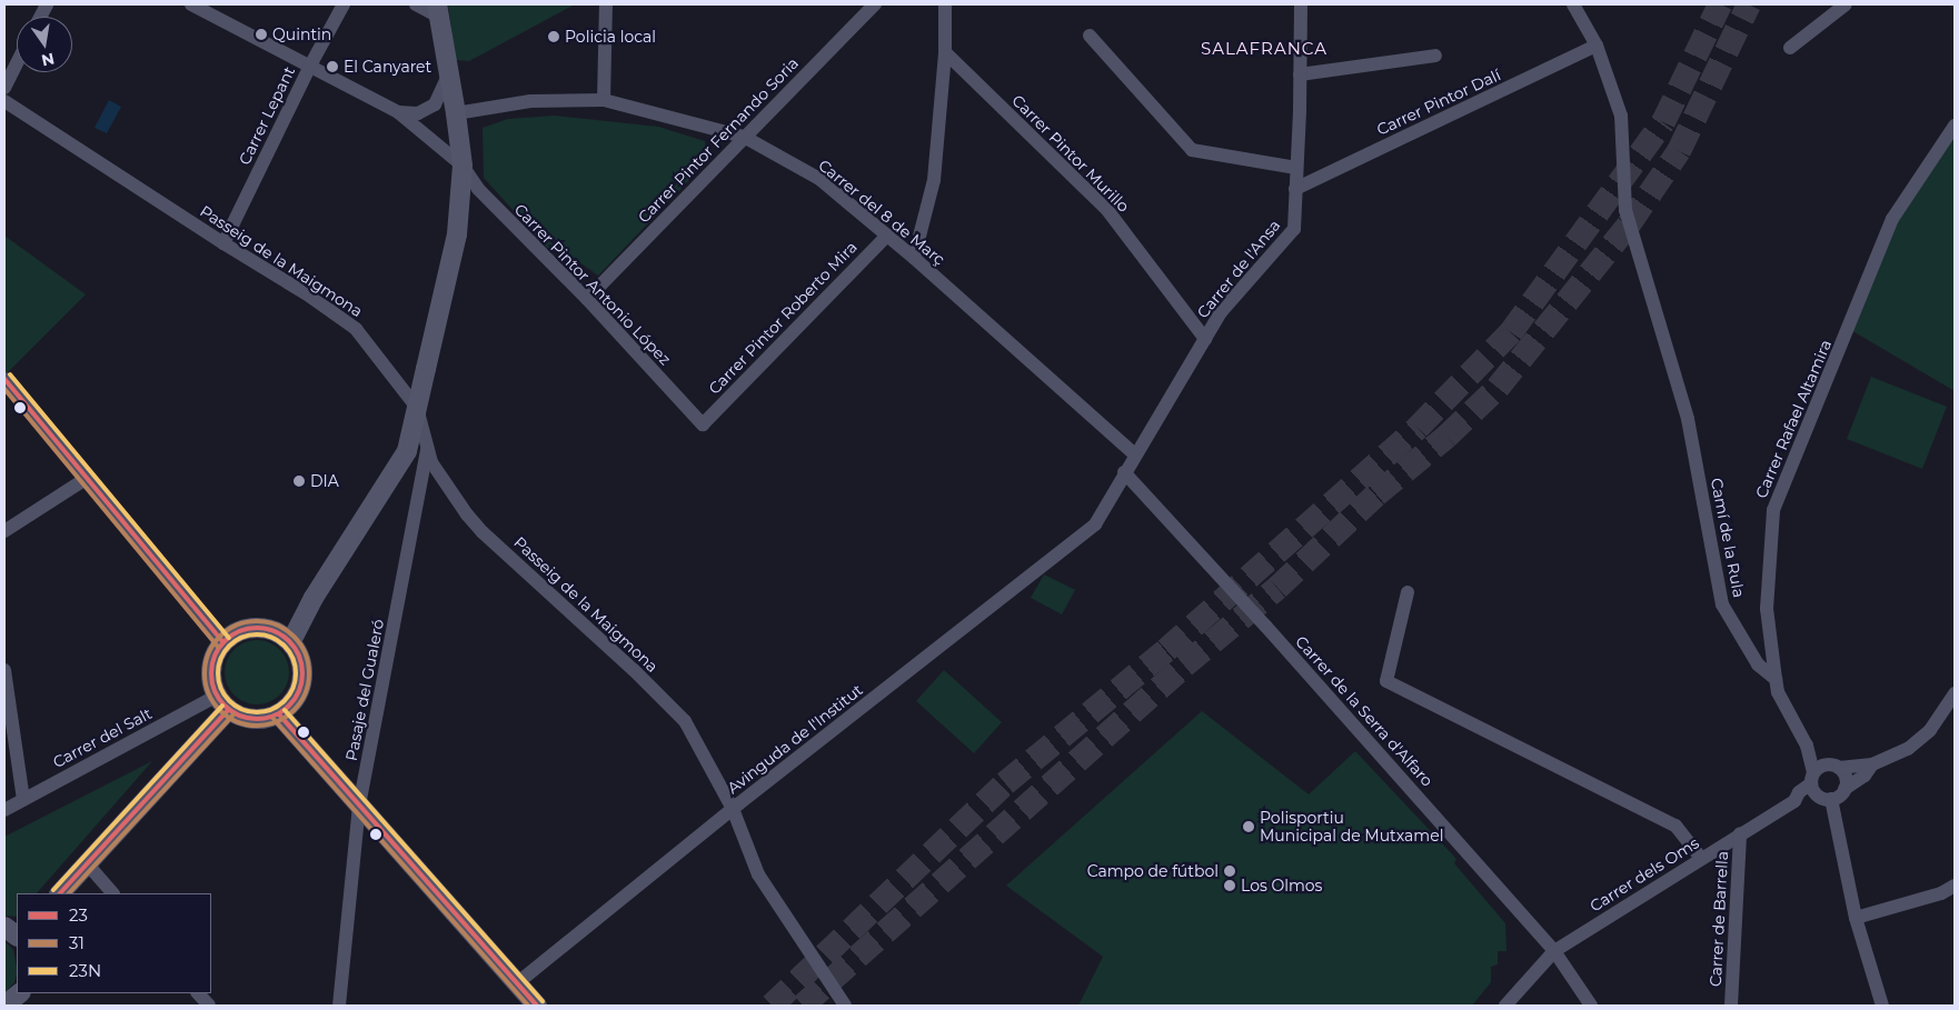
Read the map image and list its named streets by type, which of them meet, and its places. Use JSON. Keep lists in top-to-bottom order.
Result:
{
  "streets": {
    "street": [
      "Carrer Pintor Dalí",
      "Carrer Lepant",
      "Carrer Pintor Fernando Soria",
      "Carrer Pintor Murillo",
      "Carrer del 8 de Març",
      "Passeig de la Maigmona",
      "Carrer de l'Ansa",
      "Carrer Pintor Antonio López",
      "Carrer Pintor Roberto Mira",
      "Carrer Rafael Altamira",
      "Camí de la Rula",
      "Pasaje del Gualeró",
      "Carrer de la Serra d'Alfaro",
      "Carrer del Salt",
      "Avinguda de l'Institut",
      "Carrer dels Oms",
      "Carrer de Barrella"
    ]
  },
  "crossings": [
    ["Carrer Pintor Dalí", "Carrer de l'Ansa"],
    ["Carrer Pintor Dalí", "Camí de la Rula"],
    ["Carrer Lepant", "Passeig de la Maigmona"],
    ["Carrer Lepant", "Carrer Pintor Antonio López"],
    ["Carrer Pintor Fernando Soria", "Carrer del 8 de Març"],
    ["Carrer Pintor Fernando Soria", "Carrer Pintor Antonio López"],
    ["Carrer Pintor Murillo", "Carrer de l'Ansa"],
    ["Carrer del 8 de Març", "Carrer de l'Ansa"],
    ["Carrer del 8 de Març", "Carrer Pintor Roberto Mira"],
    ["Passeig de la Maigmona", "Pasaje del Gualeró"],
    ["Passeig de la Maigmona", "Avinguda de l'Institut"],
    ["Carrer de l'Ansa", "Carrer de la Serra d'Alfaro"],
    ["Carrer de l'Ansa", "Avinguda de l'Institut"],
    ["Carrer Pintor Antonio López", "Carrer Pintor Roberto Mira"],
    ["Carrer Rafael Altamira", "Camí de la Rula"],
    ["Carrer Rafael Altamira", "Carrer dels Oms"],
    ["Carrer de la Serra d'Alfaro", "Carrer dels Oms"],
    ["Carrer dels Oms", "Carrer de Barrella"]
  ],
  "districts": ["SALAFRANCA"],
  "places": [
    "Quintin",
    "Policia local",
    "El Canyaret",
    "DIA",
    "Polisportiu Municipal de Mutxamel",
    "Campo de fútbol",
    "Los Olmos"
  ],
  "lines": ["transit line 23N", "transit line 23", "transit line 31"],
  "legend": ["23", "31", "23N"],
  "north": "bottom"
}
